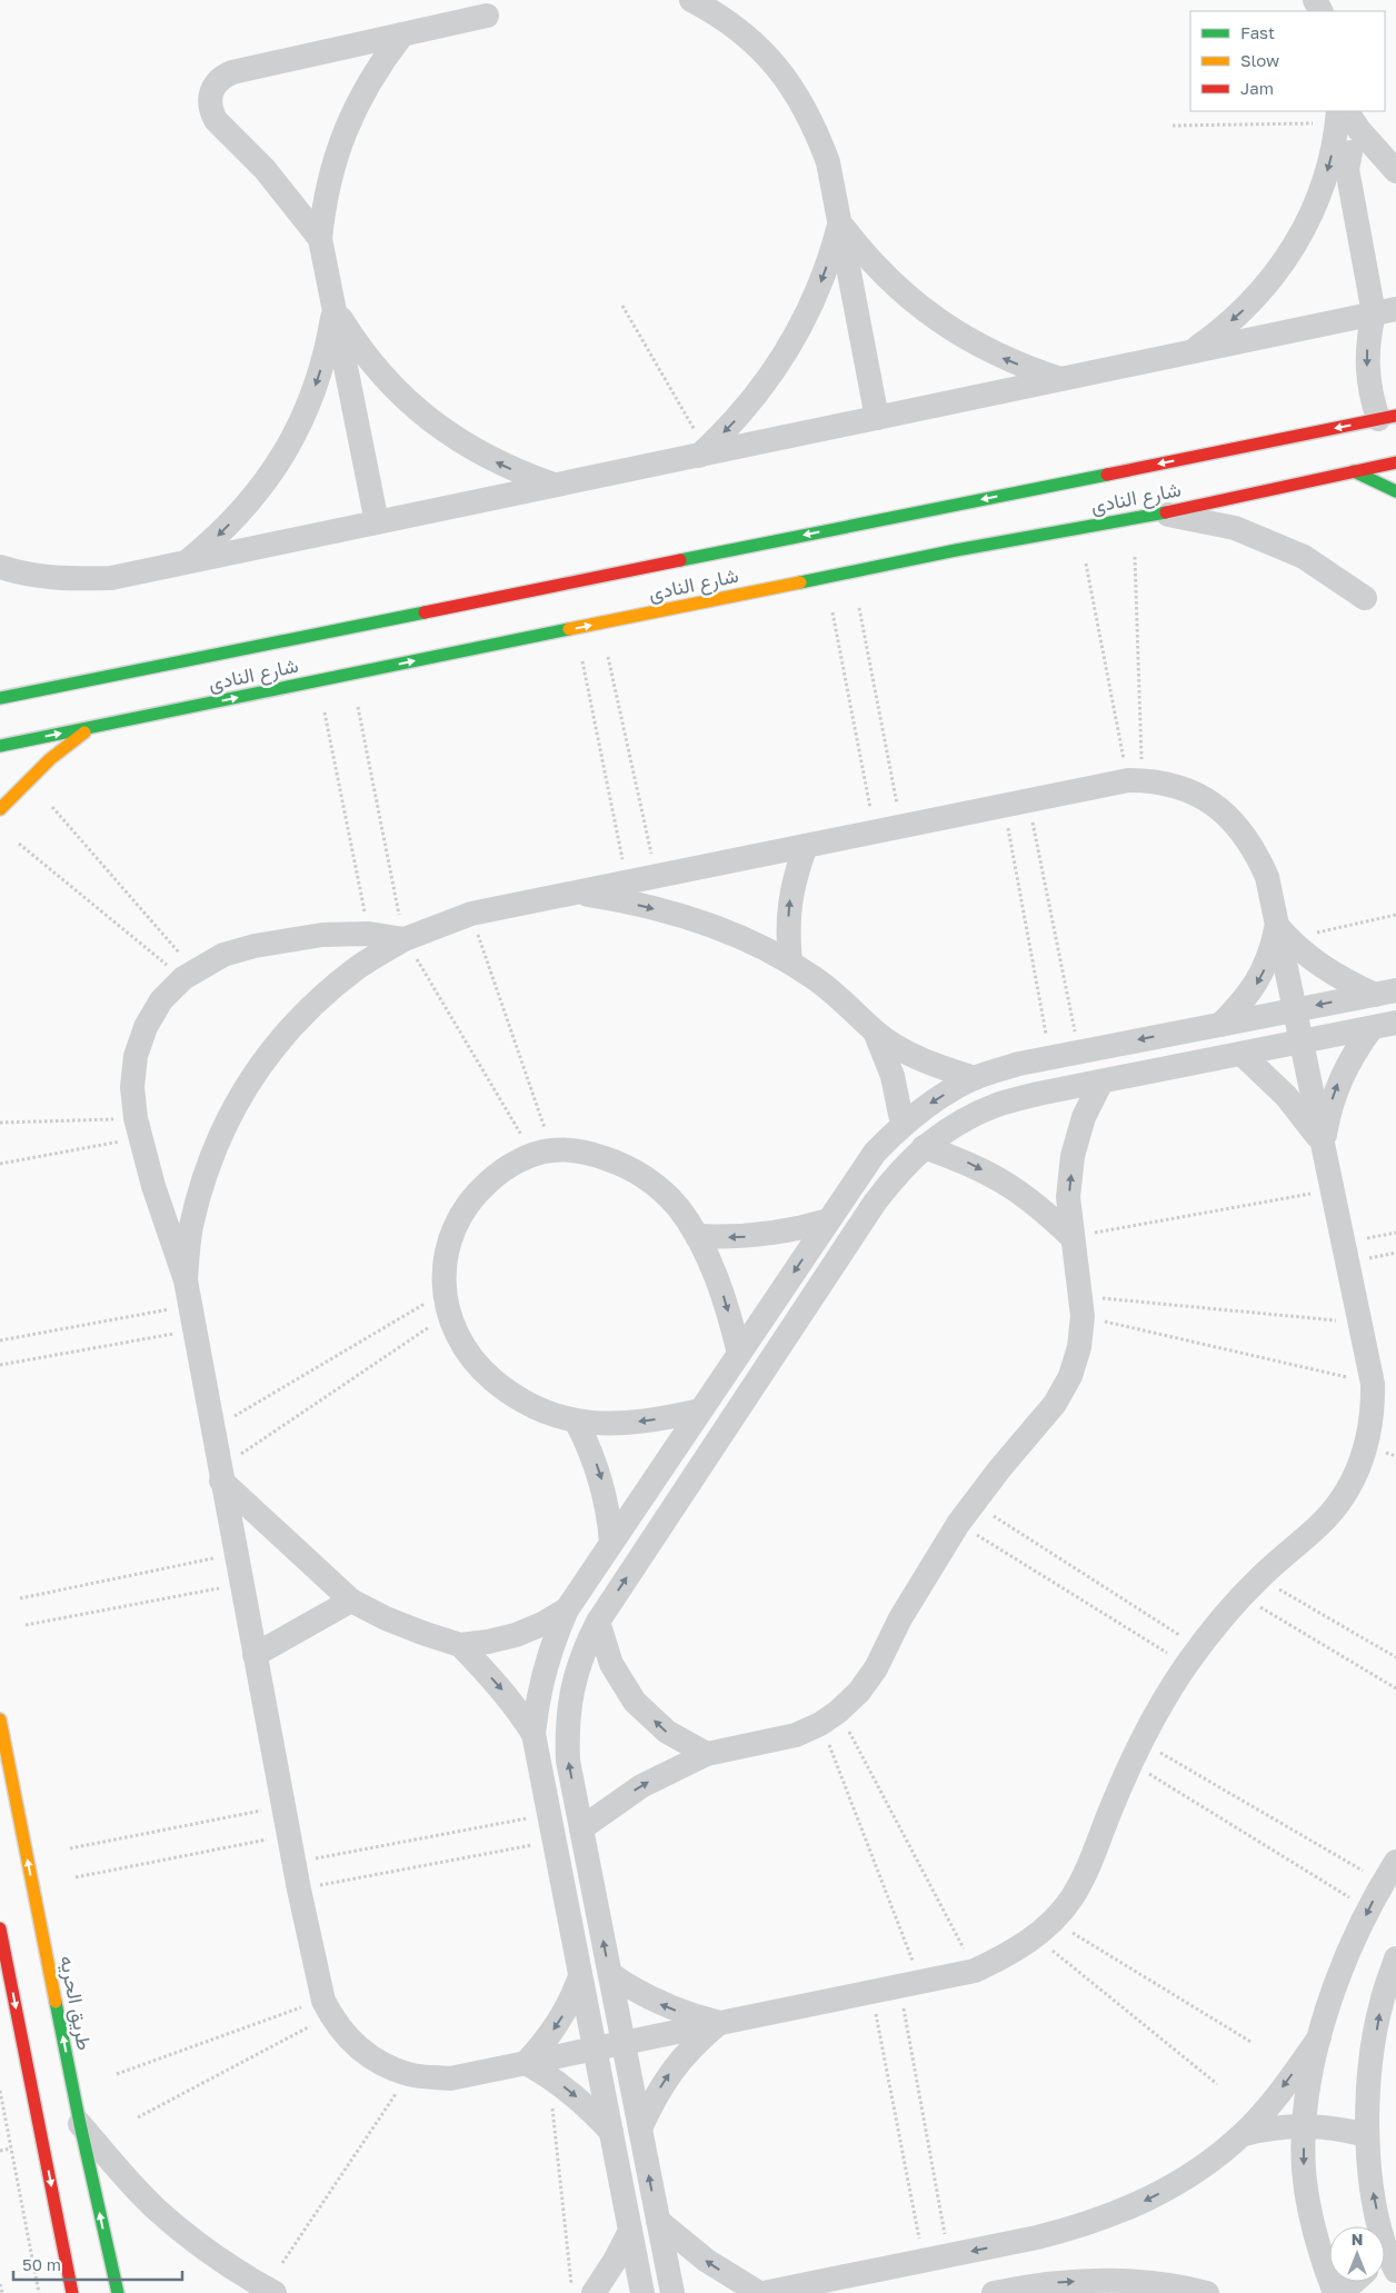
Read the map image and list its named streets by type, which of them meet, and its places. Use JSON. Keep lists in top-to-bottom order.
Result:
{
  "streets": {
    "street": ["شارع النادى", "طريق الحريه"]
  },
  "legend": ["Fast", "Slow", "Jam"],
  "scale_bar": "50 m",
  "north": "top"
}
